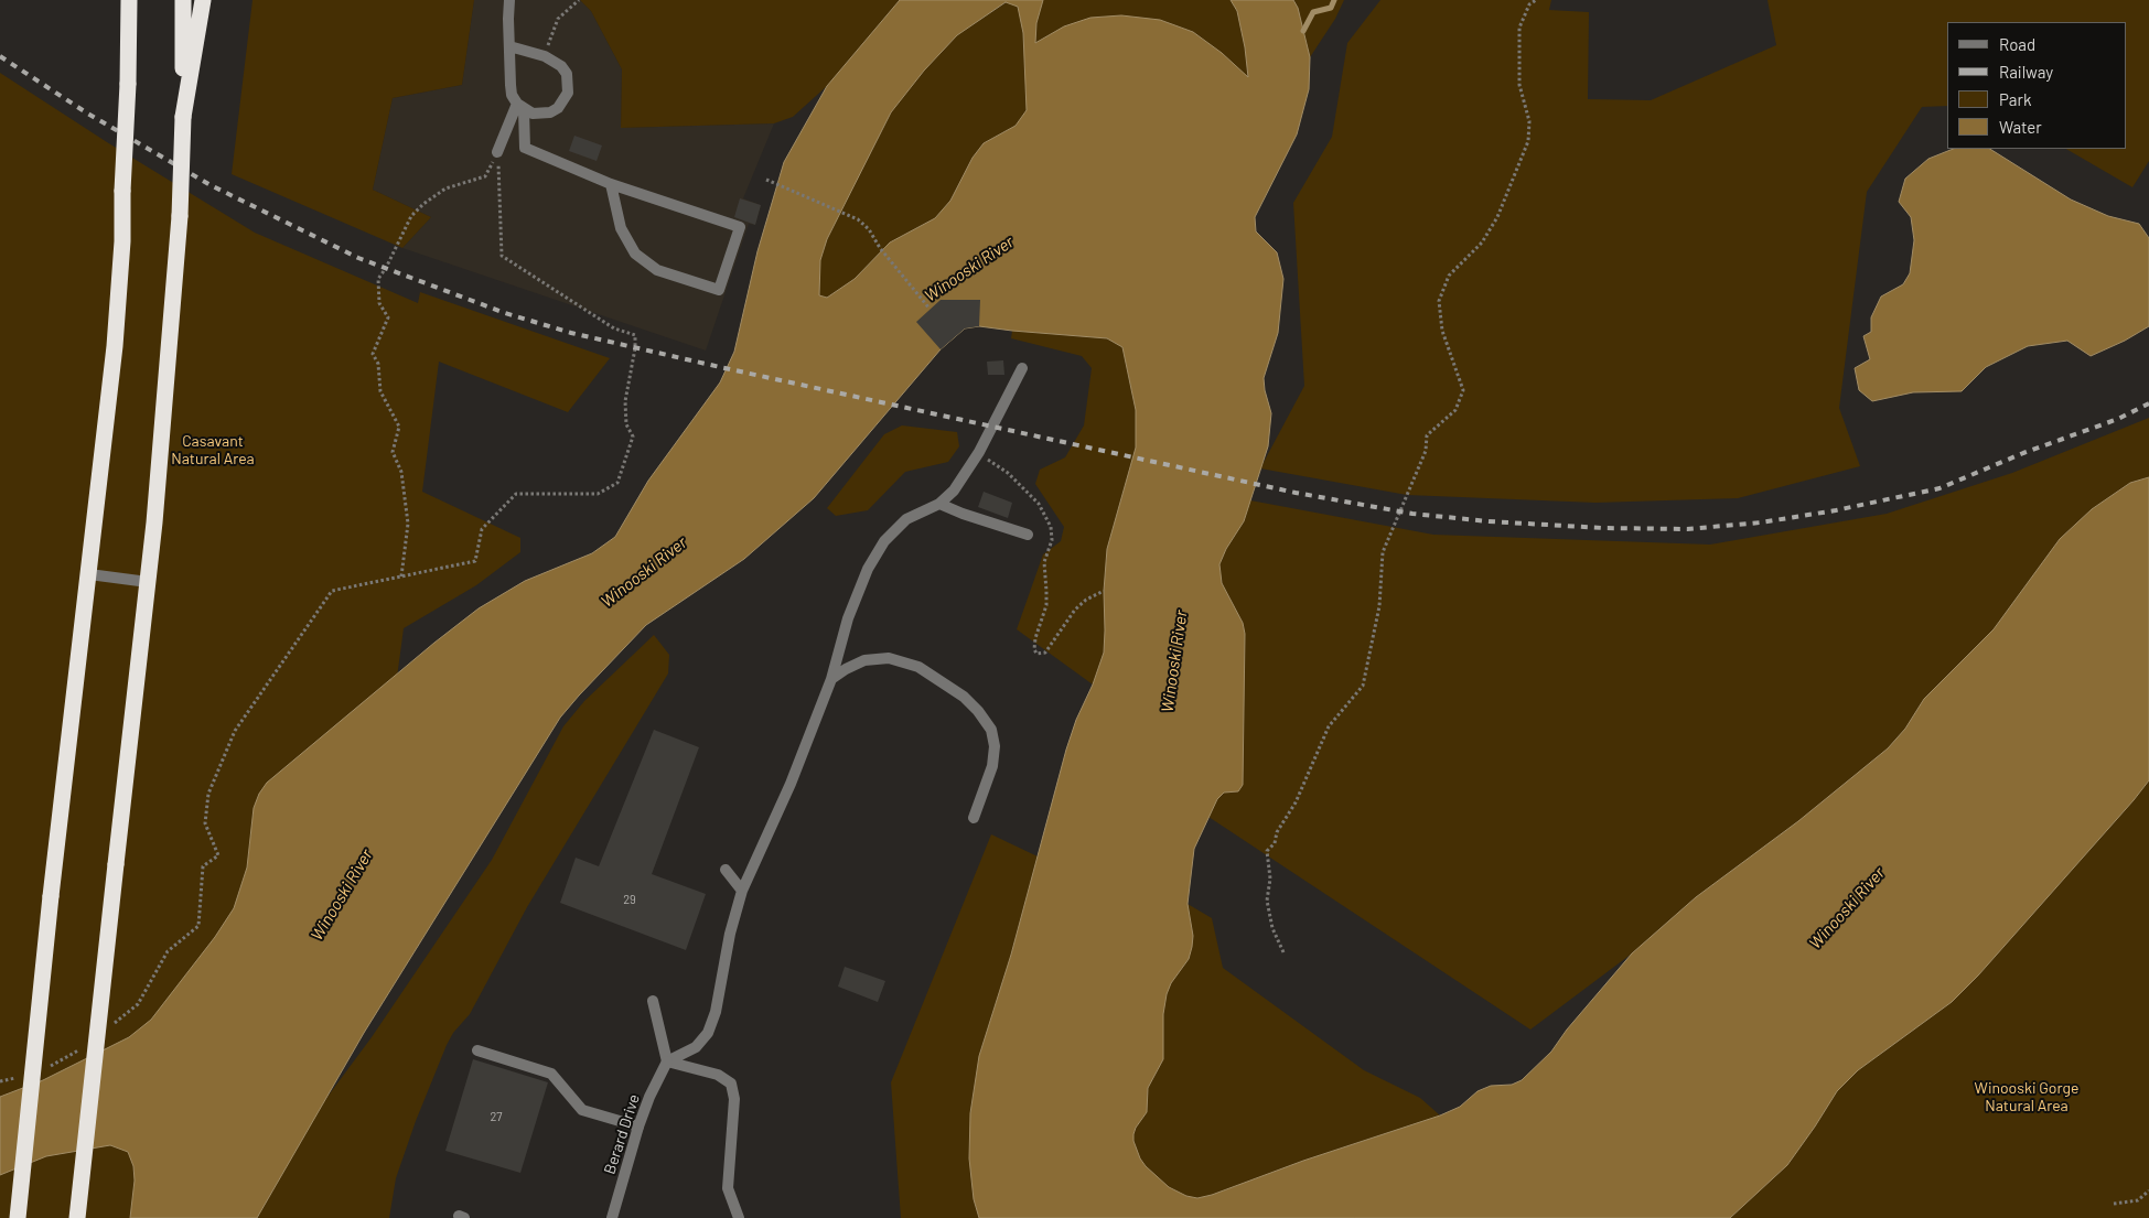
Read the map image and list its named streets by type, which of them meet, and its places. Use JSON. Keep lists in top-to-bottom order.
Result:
{
  "streets": {
    "street": ["Berard Drive"]
  },
  "water": ["Winooski River"],
  "parks": ["Casavant Natural Area", "Winooski Gorge Natural Area"],
  "house_numbers": ["29", "27"],
  "legend": [
    "Road",
    "Railway",
    "Park",
    "Water"
  ]
}
